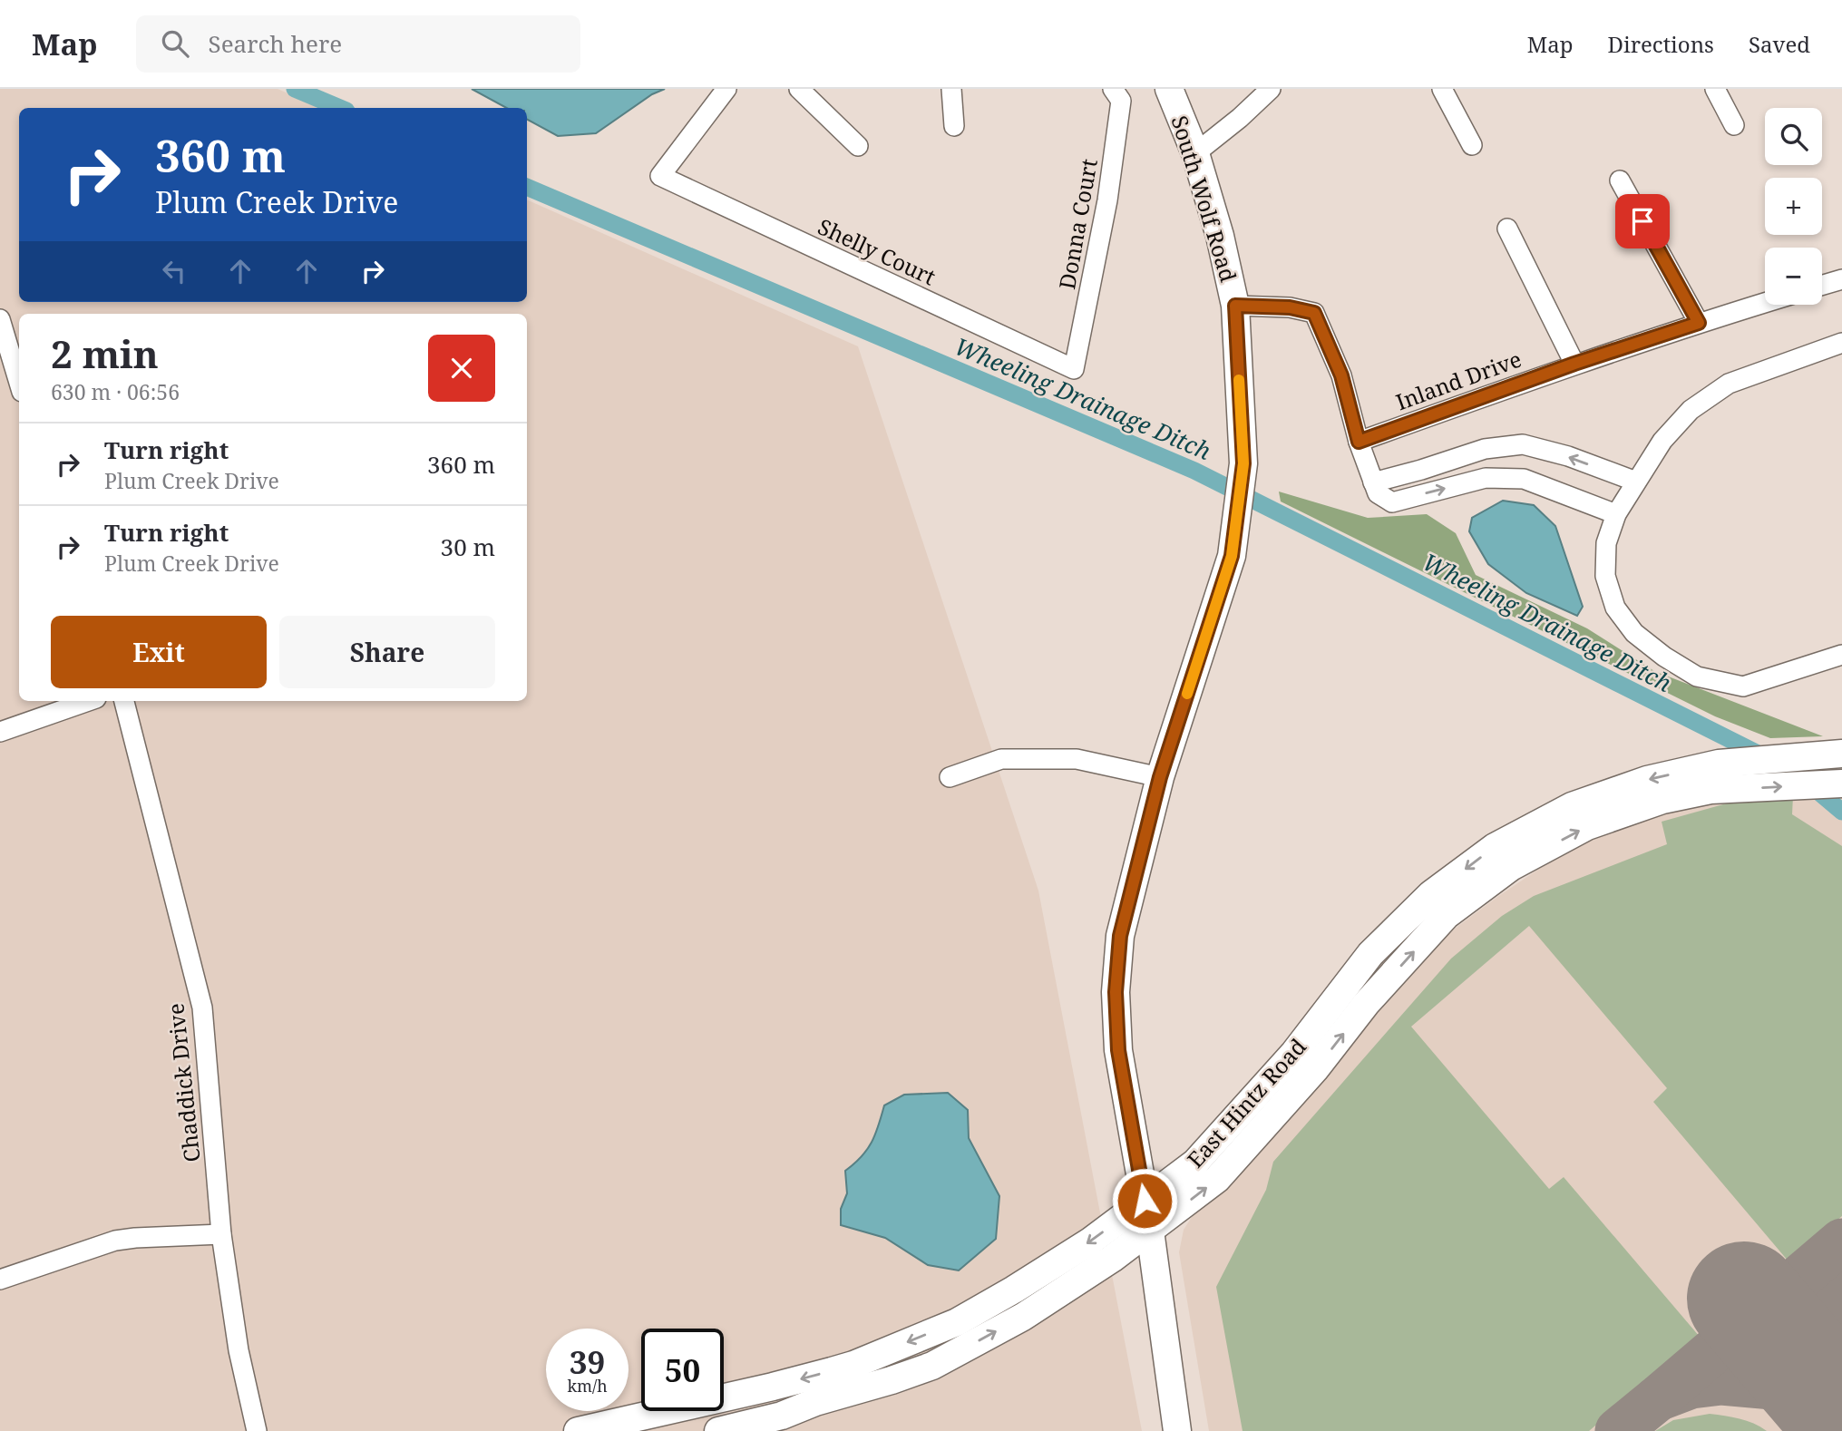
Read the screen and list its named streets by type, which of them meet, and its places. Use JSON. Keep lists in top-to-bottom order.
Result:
{
  "streets": {
    "main road": ["South Wolf Road", "East Hintz Road"],
    "street": [
      "Donna Court",
      "Shelly Court",
      "Inland Drive",
      "Chaddick Drive"
    ]
  },
  "crossings": [
    ["South Wolf Road", "East Hintz Road"],
    ["Donna Court", "Shelly Court"]
  ],
  "water": ["Wheeling Drainage Ditch"],
  "page": {
    "header": "Map",
    "search": "Search here",
    "nav": ["Map", "Directions", "Saved"],
    "map_buttons": ["+", "−"],
    "turn": ["360 m", "Plum Creek Drive"],
    "heading": ["2 min", "630 m · 06:56"],
    "list": [
      {
        "name": "Turn right",
        "note": "Plum Creek Drive",
        "value": "360 m"
      },
      {
        "name": "Turn right",
        "note": "Plum Creek Drive",
        "value": "30 m"
      }
    ],
    "buttons": ["Exit", "Share"],
    "speed": "39 km/h",
    "limit": "50"
  }
}
